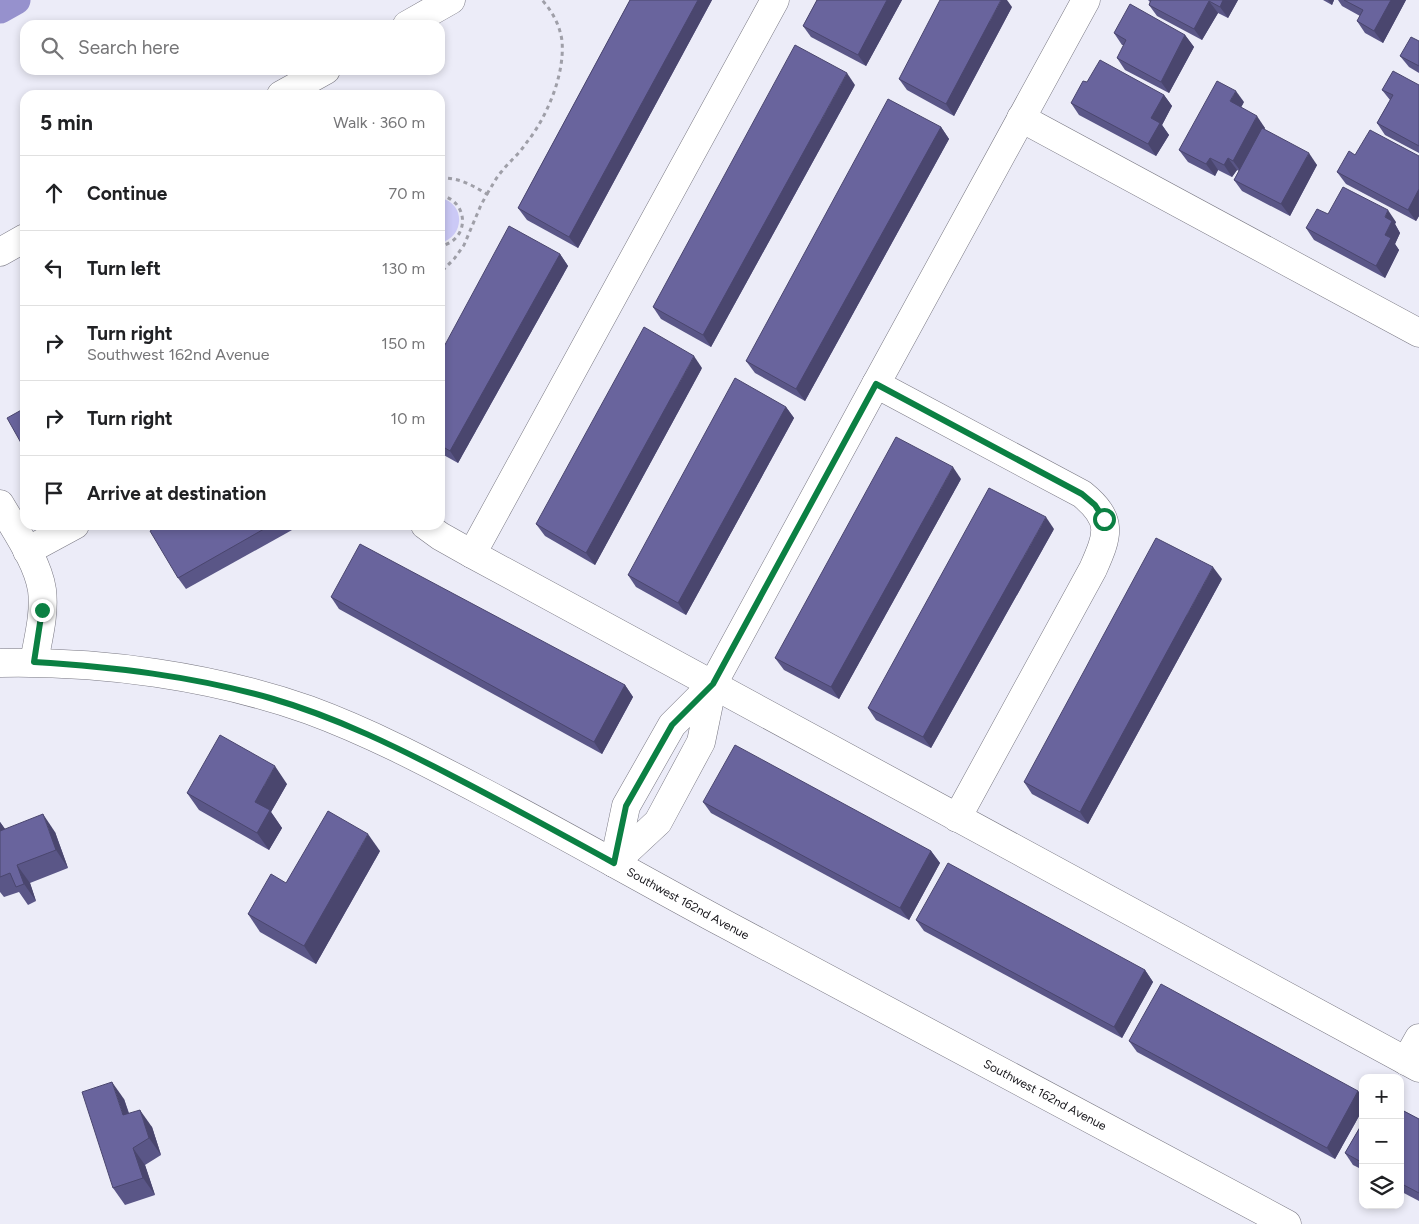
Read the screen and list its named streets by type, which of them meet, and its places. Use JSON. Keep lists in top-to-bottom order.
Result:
{
  "streets": {
    "street": ["Southwest 162nd Avenue"]
  },
  "page": {
    "search": "Search here",
    "heading": ["5 min", "Walk · 360 m"],
    "list": [
      ["Continue", "70 m"],
      ["Turn left", "130 m"],
      ["Turn right", "Southwest 162nd Avenue", "150 m"],
      ["Turn right", "10 m"],
      "Arrive at destination"
    ],
    "map_buttons": ["+", "−"]
  }
}
